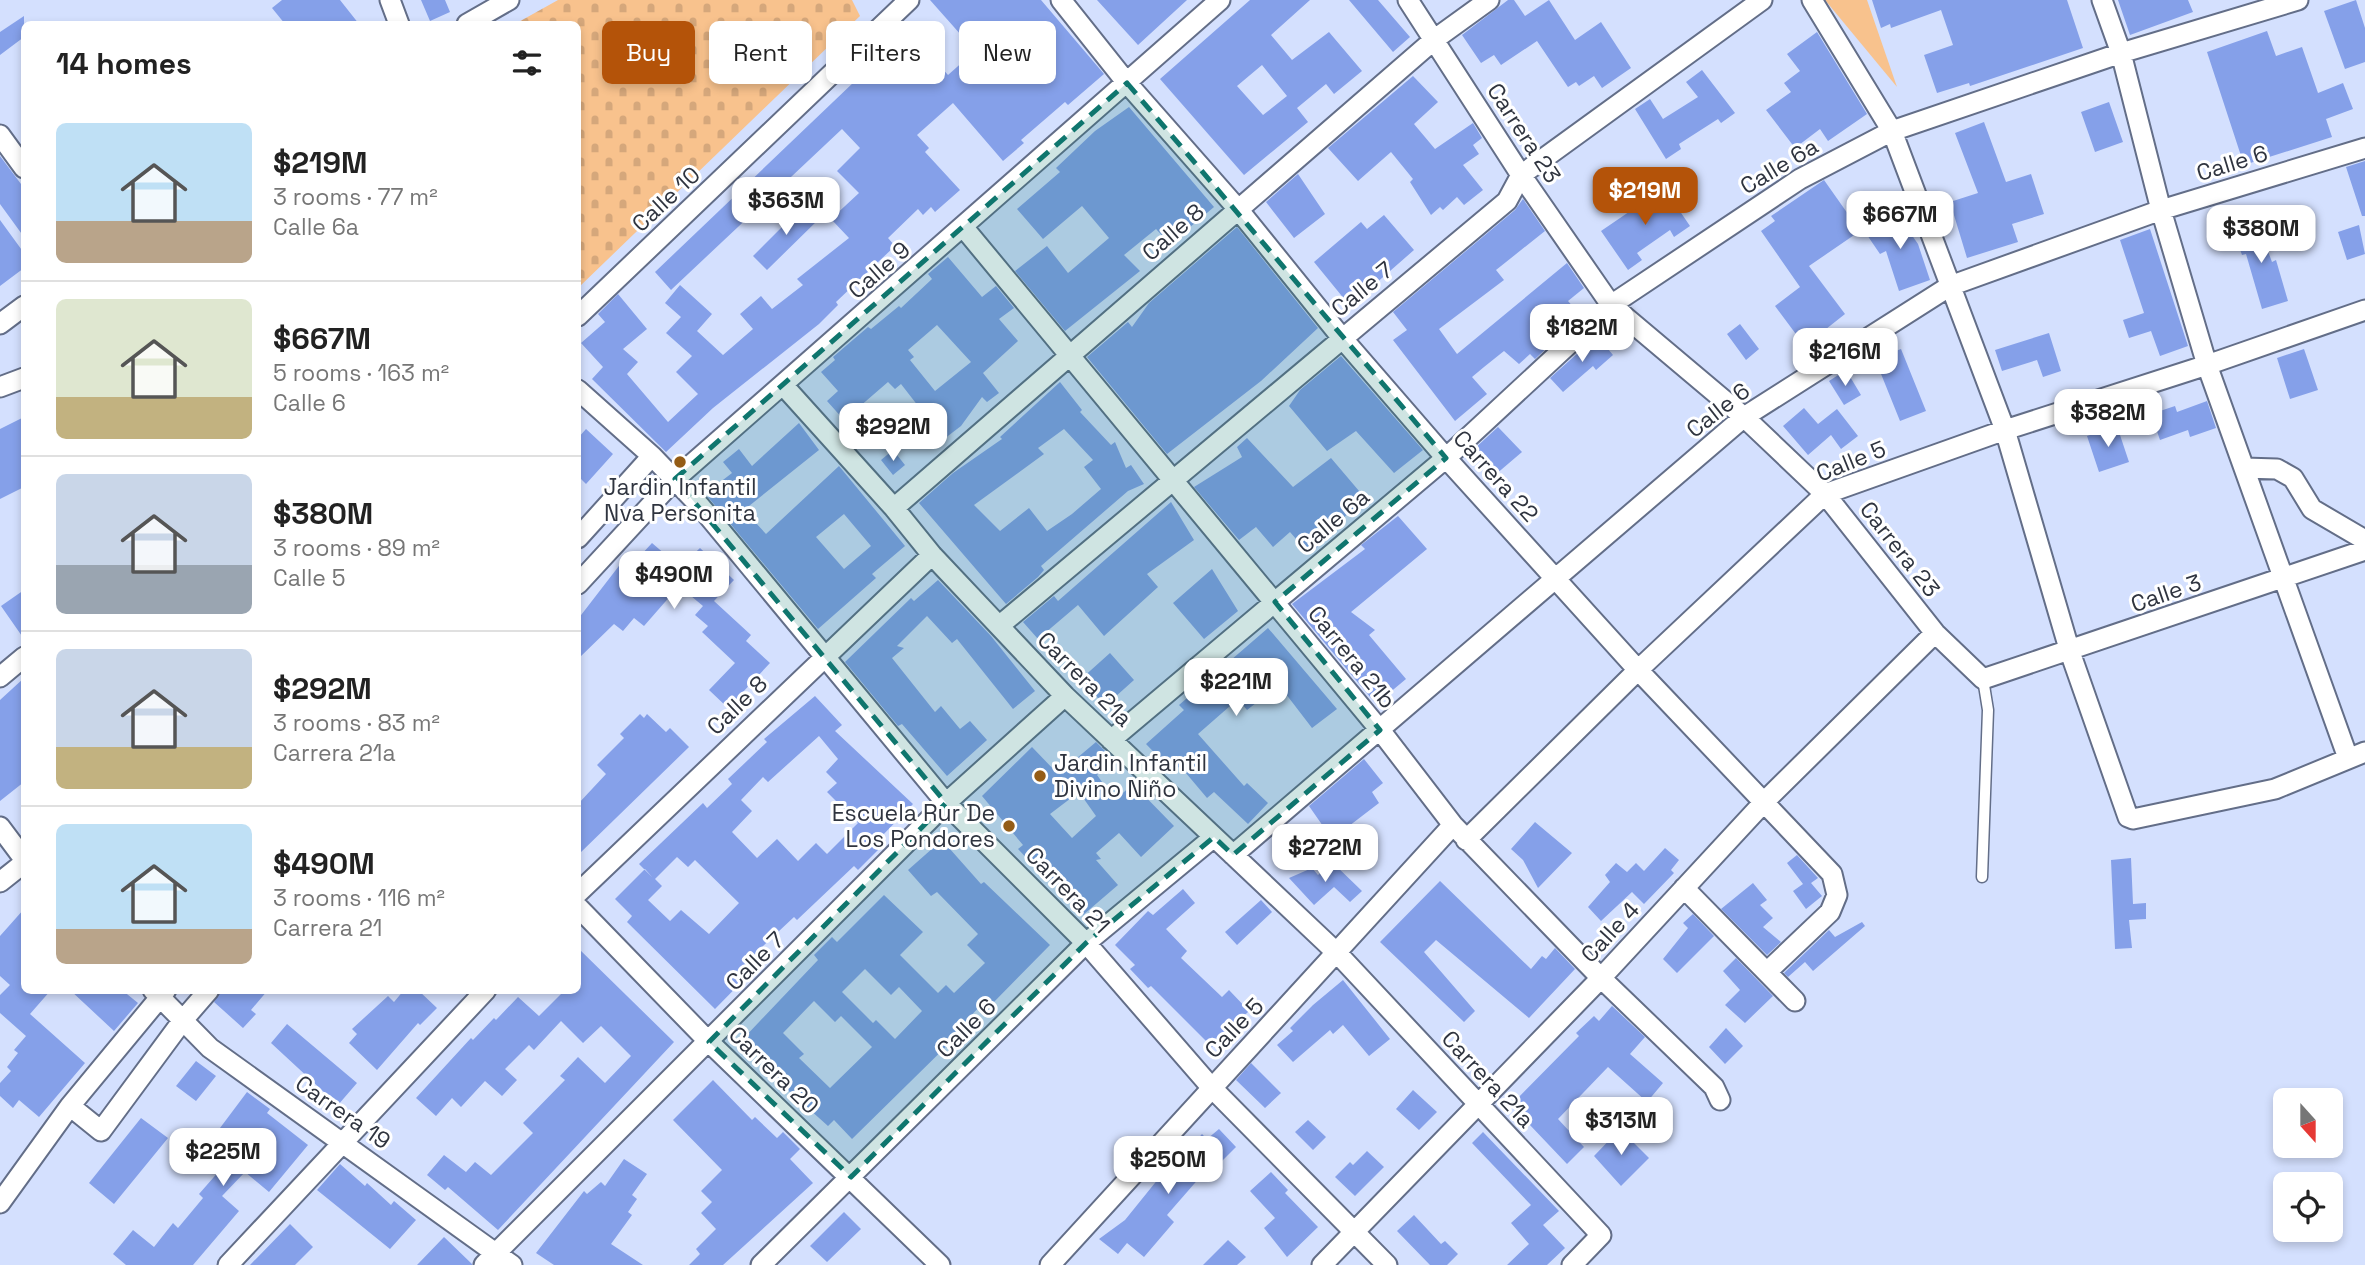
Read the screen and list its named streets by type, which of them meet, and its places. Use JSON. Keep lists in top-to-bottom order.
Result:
{
  "streets": {
    "street": [
      "Carrera 23",
      "Calle 6",
      "Calle 6a",
      "Calle 10",
      "Calle 8",
      "Calle 9",
      "Calle 7",
      "Calle 5",
      "Carrera 22",
      "Calle 3",
      "Carrera 21b",
      "Carrera 21a",
      "Carrera 21",
      "Calle 4",
      "Carrera 20",
      "Carrera 19"
    ]
  },
  "crossings": [
    ["Carrera 23", "Calle 6"],
    ["Carrera 23", "Calle 6a"],
    ["Carrera 23", "Calle 8"],
    ["Carrera 23", "Calle 7"],
    ["Carrera 23", "Calle 5"],
    ["Carrera 23", "Calle 3"],
    ["Carrera 23", "Calle 4"],
    ["Calle 6", "Carrera 22"],
    ["Calle 6", "Carrera 21b"],
    ["Calle 6", "Carrera 21a"],
    ["Calle 6", "Carrera 21"],
    ["Calle 6", "Carrera 20"],
    ["Calle 6a", "Carrera 22"],
    ["Calle 6a", "Carrera 21b"],
    ["Calle 6a", "Carrera 21a"],
    ["Calle 8", "Carrera 22"],
    ["Calle 8", "Carrera 21b"],
    ["Calle 8", "Carrera 21a"],
    ["Calle 8", "Carrera 21"],
    ["Calle 9", "Carrera 22"],
    ["Calle 9", "Carrera 21b"],
    ["Calle 9", "Carrera 21a"],
    ["Calle 9", "Carrera 21"],
    ["Calle 7", "Carrera 22"],
    ["Calle 7", "Carrera 21b"],
    ["Calle 7", "Carrera 21a"],
    ["Calle 7", "Carrera 21"],
    ["Calle 7", "Carrera 20"],
    ["Calle 7", "Carrera 19"],
    ["Calle 5", "Carrera 22"],
    ["Calle 5", "Carrera 21b"],
    ["Calle 5", "Carrera 21a"],
    ["Calle 5", "Carrera 21"],
    ["Carrera 22", "Calle 4"],
    ["Carrera 21b", "Calle 4"],
    ["Carrera 21a", "Calle 4"],
    ["Carrera 21", "Calle 4"]
  ],
  "places": ["Jardin Infantil Nva Personita", "Jardin Infantil Divino Niño", "Escuela Rur De Los Pondores"],
  "north": "bottom",
  "page": {
    "chip": [
      "Buy",
      "Rent",
      "Filters",
      "New"
    ],
    "heading": "14 homes",
    "list": [
      {
        "name": "$219M",
        "note": "3 rooms · 77 m² · Calle 6a"
      },
      {
        "name": "$667M",
        "note": "5 rooms · 163 m² · Calle 6"
      },
      {
        "name": "$380M",
        "note": "3 rooms · 89 m² · Calle 5"
      },
      {
        "name": "$292M",
        "note": "3 rooms · 83 m² · Carrera 21a"
      },
      {
        "name": "$490M",
        "note": "3 rooms · 116 m² · Carrera 21"
      }
    ],
    "price": [
      "$219M",
      "$363M",
      "$667M",
      "$380M",
      "$182M",
      "$216M",
      "$382M",
      "$292M",
      "$490M",
      "$221M",
      "$272M",
      "$313M",
      "$225M",
      "$250M"
    ]
  }
}
